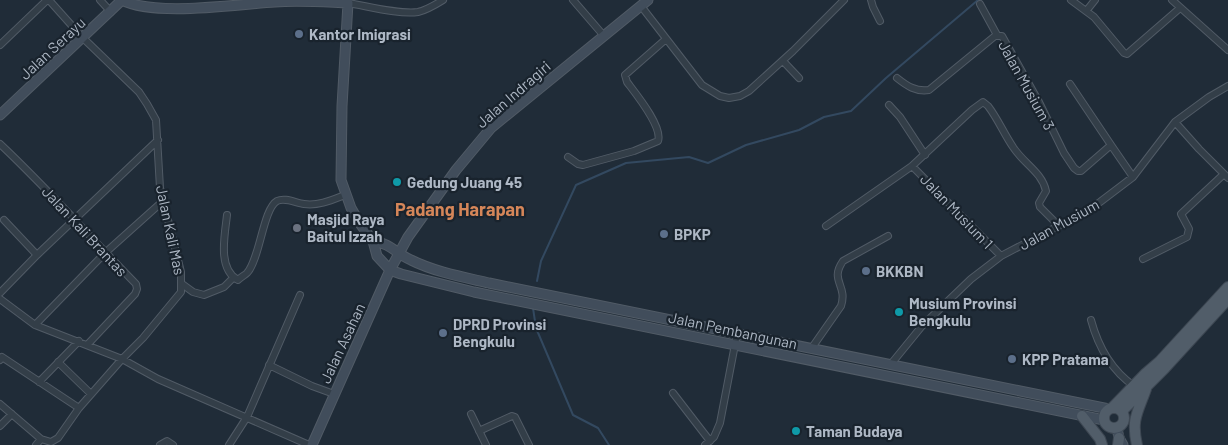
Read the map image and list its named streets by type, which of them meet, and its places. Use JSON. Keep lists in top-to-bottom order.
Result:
{
  "streets": {
    "main road": [
      "Jalan Serayu",
      "Jalan Indragiri",
      "Jalan Pembangunan",
      "Jalan Asahan"
    ],
    "street": [
      "Jalan Musium 3",
      "Jalan Musium 1",
      "Jalan Musium",
      "Jalan Kali Mas",
      "Jalan Kali Brantas"
    ]
  },
  "crossings": [
    ["Jalan Serayu", "Jalan Kali Mas"],
    ["Jalan Indragiri", "Jalan Pembangunan"],
    ["Jalan Indragiri", "Jalan Asahan"],
    ["Jalan Musium 1", "Jalan Musium"],
    ["Jalan Musium", "Jalan Pembangunan"],
    ["Jalan Pembangunan", "Jalan Asahan"]
  ],
  "districts": ["Padang Harapan"],
  "places": [
    "Kantor Imigrasi",
    "Gedung Juang 45",
    "Masjid Raya Baitul Izzah",
    "BPKP",
    "BKKBN",
    "Musium Provinsi Bengkulu",
    "DPRD Provinsi Bengkulu",
    "KPP Pratama",
    "Taman Budaya"
  ]
}
